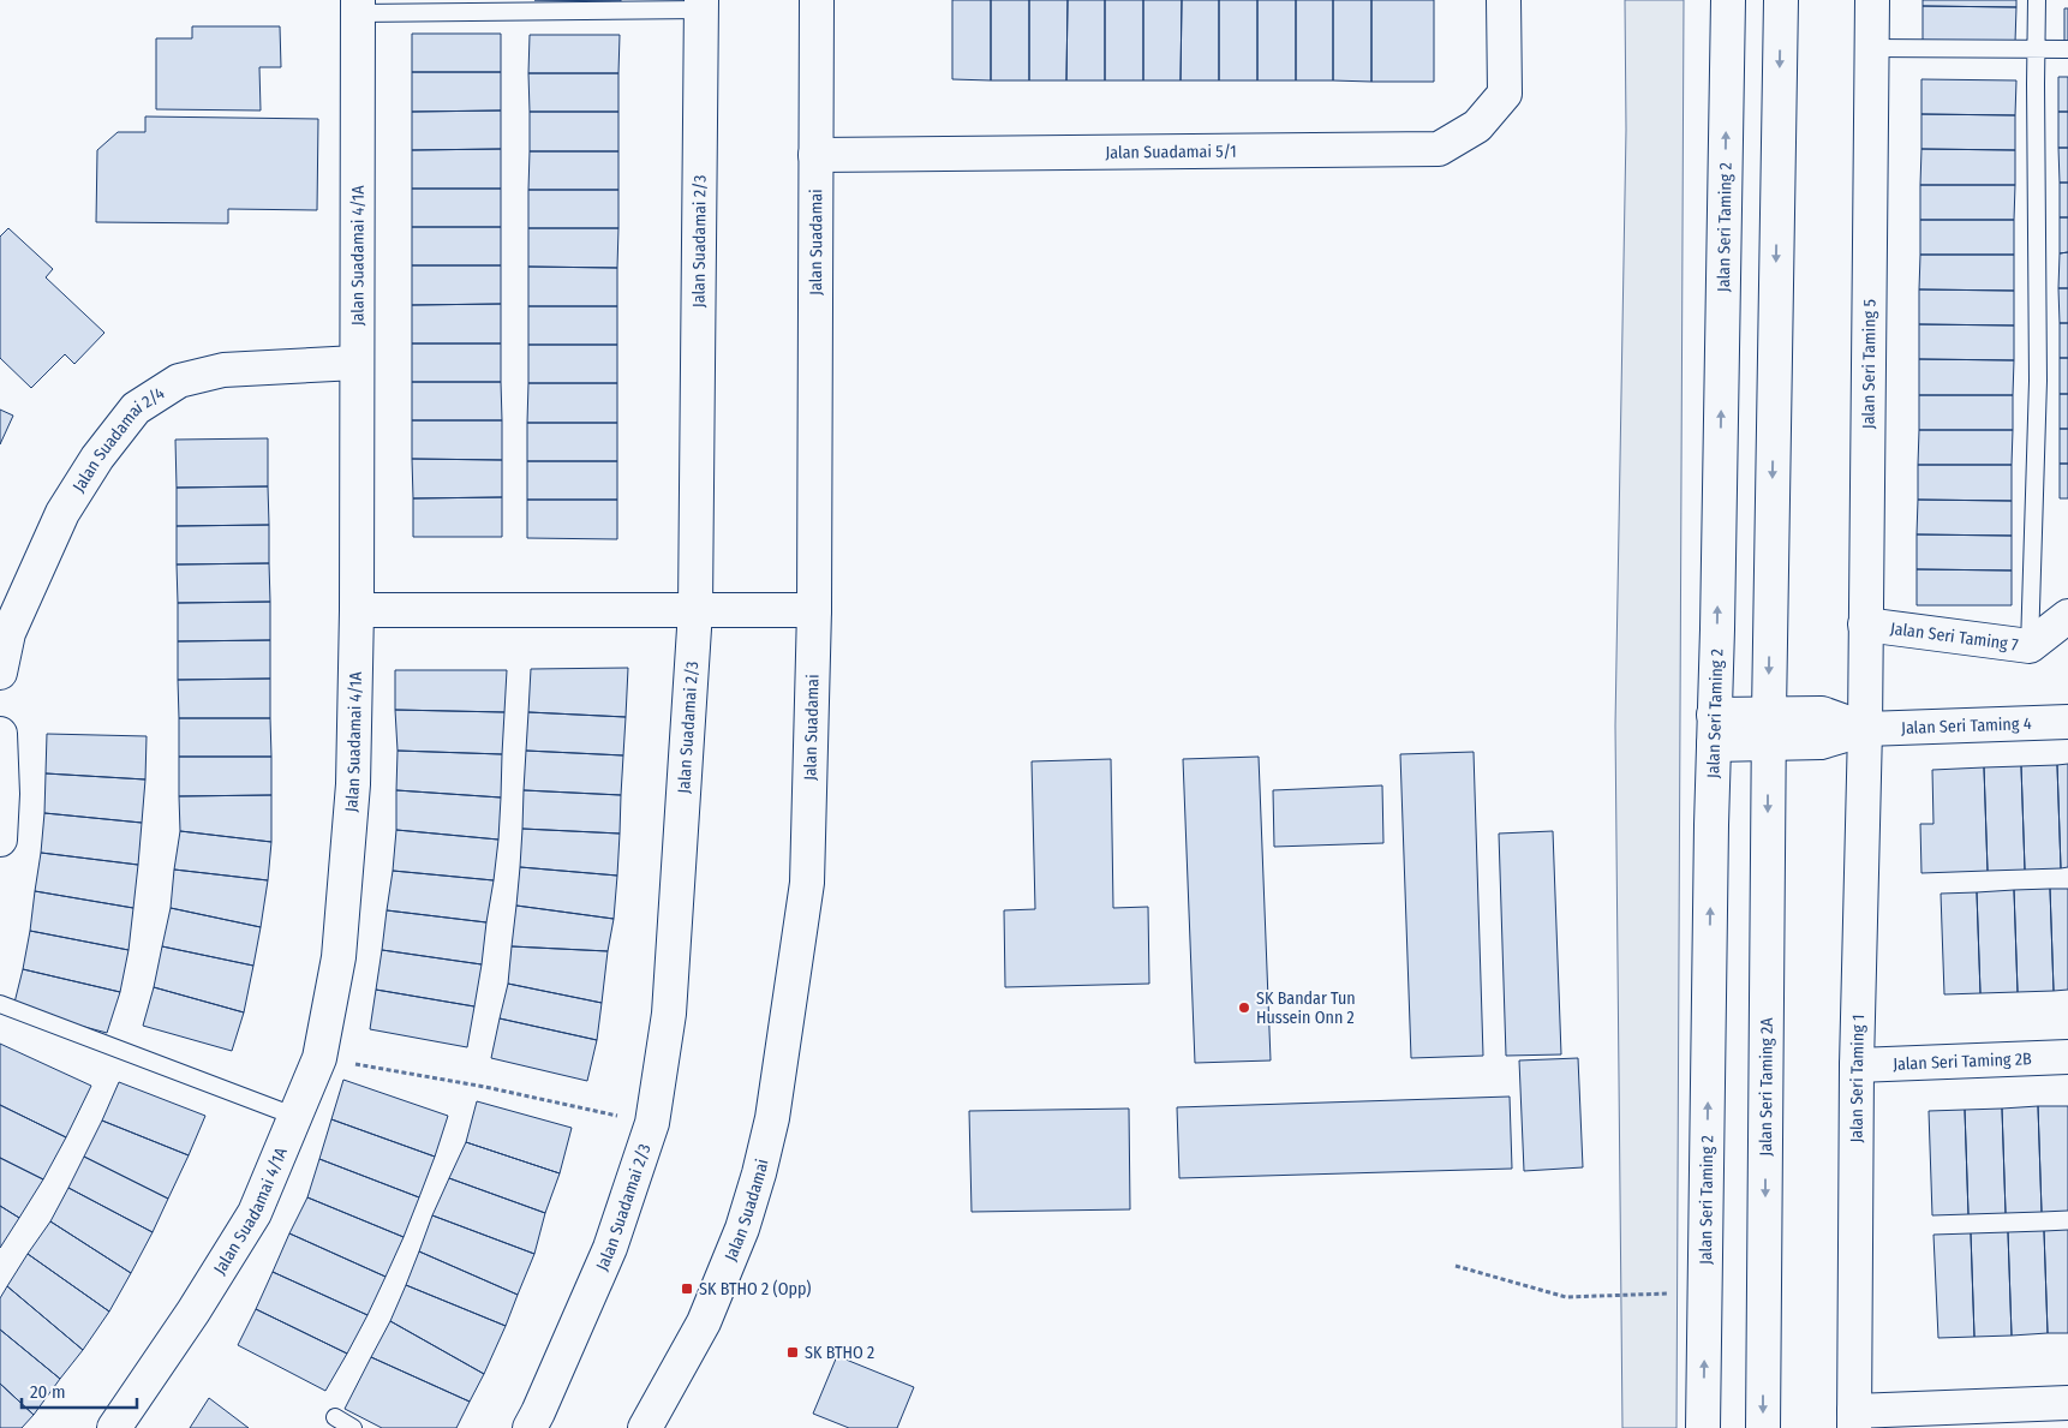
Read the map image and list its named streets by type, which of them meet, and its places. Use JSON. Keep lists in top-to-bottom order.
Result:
{
  "streets": {
    "street": [
      "Jalan Suadamai 5/1",
      "Jalan Seri Taming 2",
      "Jalan Suadamai 2/3",
      "Jalan Suadamai",
      "Jalan Suadamai 4/1A",
      "Jalan Seri Taming 5",
      "Jalan Suadamai 2/4",
      "Jalan Seri Taming 7",
      "Jalan Seri Taming 4",
      "Jalan Seri Taming 2B",
      "Jalan Seri Taming 1",
      "Jalan Seri Taming 2A"
    ]
  },
  "crossings": [
    ["Jalan Suadamai 5/1", "Jalan Suadamai"],
    ["Jalan Seri Taming 2", "Jalan Seri Taming 4"],
    ["Jalan Suadamai 4/1A", "Jalan Suadamai 2/4"],
    ["Jalan Seri Taming 5", "Jalan Seri Taming 7"],
    ["Jalan Seri Taming 5", "Jalan Seri Taming 4"],
    ["Jalan Seri Taming 5", "Jalan Seri Taming 1"],
    ["Jalan Seri Taming 4", "Jalan Seri Taming 1"],
    ["Jalan Seri Taming 4", "Jalan Seri Taming 2A"],
    ["Jalan Seri Taming 2B", "Jalan Seri Taming 1"]
  ],
  "one_way": ["Jalan Seri Taming 2A"],
  "places": {
    "other": ["SK Bandar Tun Hussein Onn 2"],
    "transit": ["SK BTHO 2 (Opp)", "SK BTHO 2"]
  },
  "scale_bar": "20 m"
}
